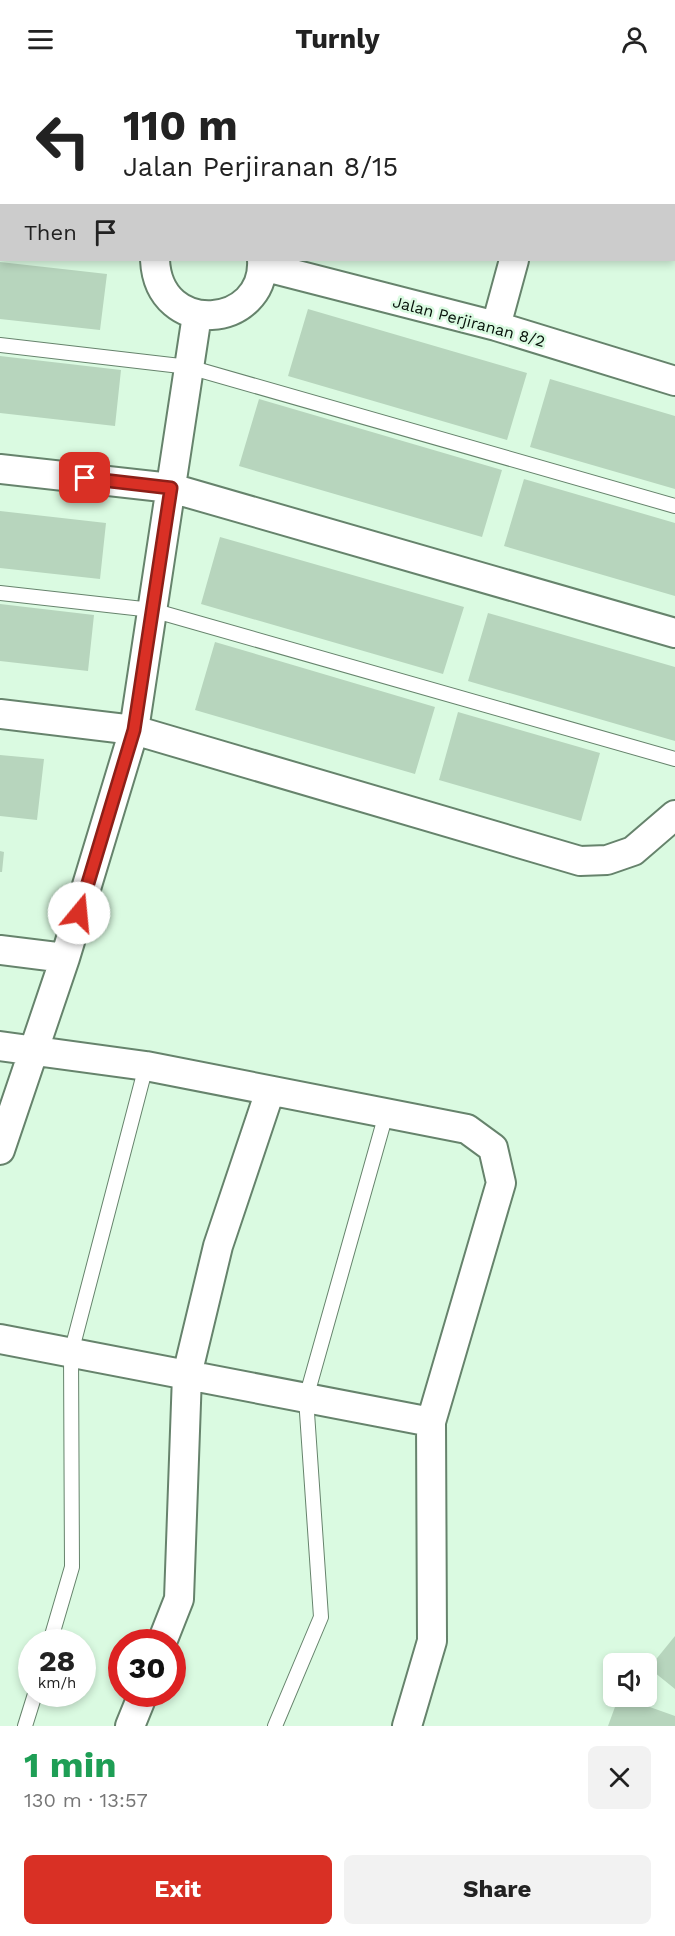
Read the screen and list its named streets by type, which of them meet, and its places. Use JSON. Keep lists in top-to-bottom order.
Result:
{
  "streets": {
    "street": ["Jalan Perjiranan 8/2"]
  },
  "page": {
    "header": "Turnly",
    "turn": ["110 m", "Jalan Perjiranan 8/15"],
    "then": "Then",
    "speed": "28 km/h",
    "limit": "30",
    "heading": ["1 min", "130 m · 13:57"],
    "buttons": ["Exit", "Share"]
  }
}
